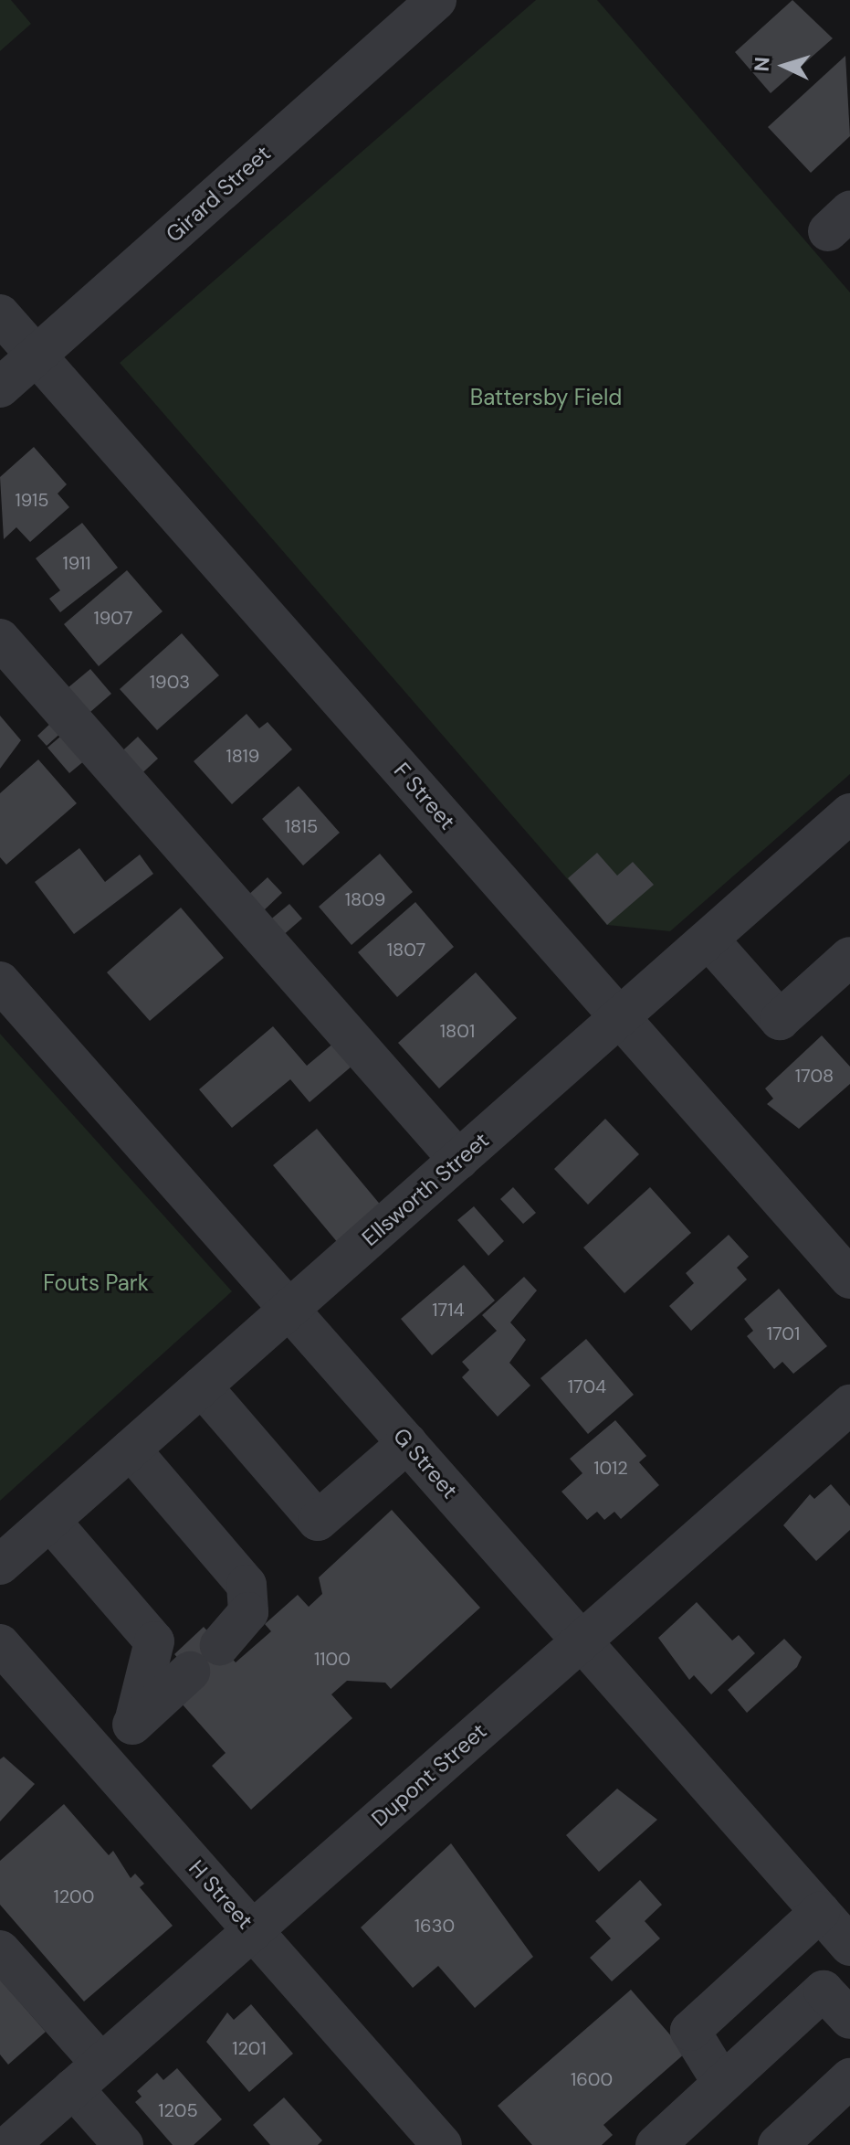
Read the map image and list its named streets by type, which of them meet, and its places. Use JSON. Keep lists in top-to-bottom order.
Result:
{
  "streets": {
    "street": [
      "Girard Street",
      "F Street",
      "Ellsworth Street",
      "G Street",
      "Dupont Street",
      "H Street"
    ]
  },
  "crossings": [
    ["Girard Street", "F Street"],
    ["F Street", "Ellsworth Street"],
    ["Ellsworth Street", "G Street"],
    ["G Street", "Dupont Street"],
    ["Dupont Street", "H Street"]
  ],
  "parks": ["Battersby Field", "Fouts Park"],
  "house_numbers": [
    "1915",
    "1911",
    "1907",
    "1903",
    "1819",
    "1815",
    "1809",
    "1807",
    "1801",
    "1708",
    "1714",
    "1701",
    "1704",
    "1012",
    "1100",
    "1200",
    "1630",
    "1201",
    "1600",
    "1205"
  ],
  "north": "left"
}
